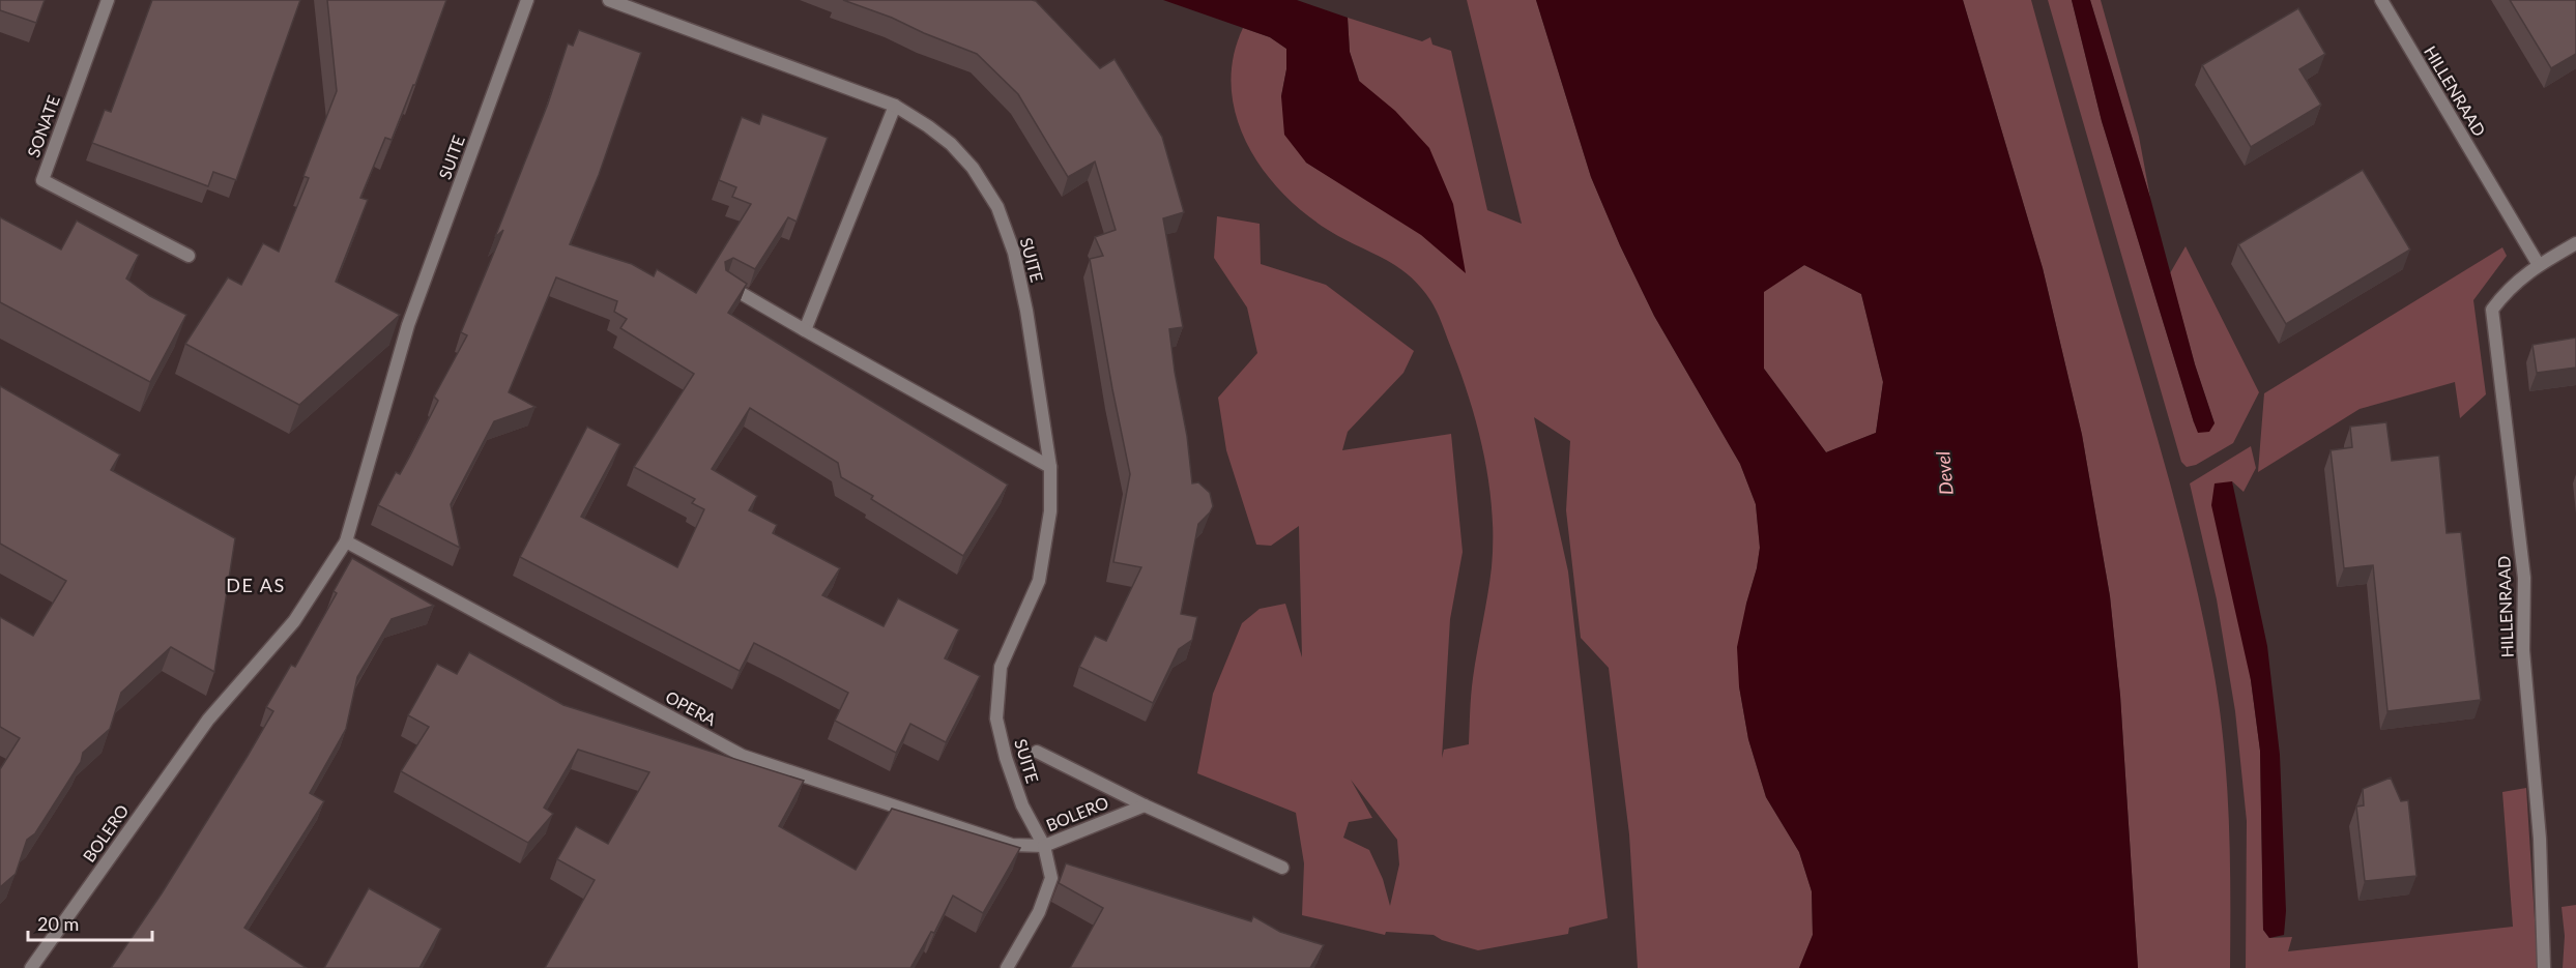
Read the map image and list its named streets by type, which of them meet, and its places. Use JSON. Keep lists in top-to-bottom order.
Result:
{
  "streets": {
    "street": [
      "HILLENRAAD",
      "SONATE",
      "SUITE",
      "OPERA",
      "BOLERO"
    ]
  },
  "crossings": [
    ["SUITE", "OPERA"],
    ["SUITE", "BOLERO"],
    ["OPERA", "BOLERO"]
  ],
  "districts": ["DE AS"],
  "water": ["Devel"],
  "scale_bar": "20 m"
}
